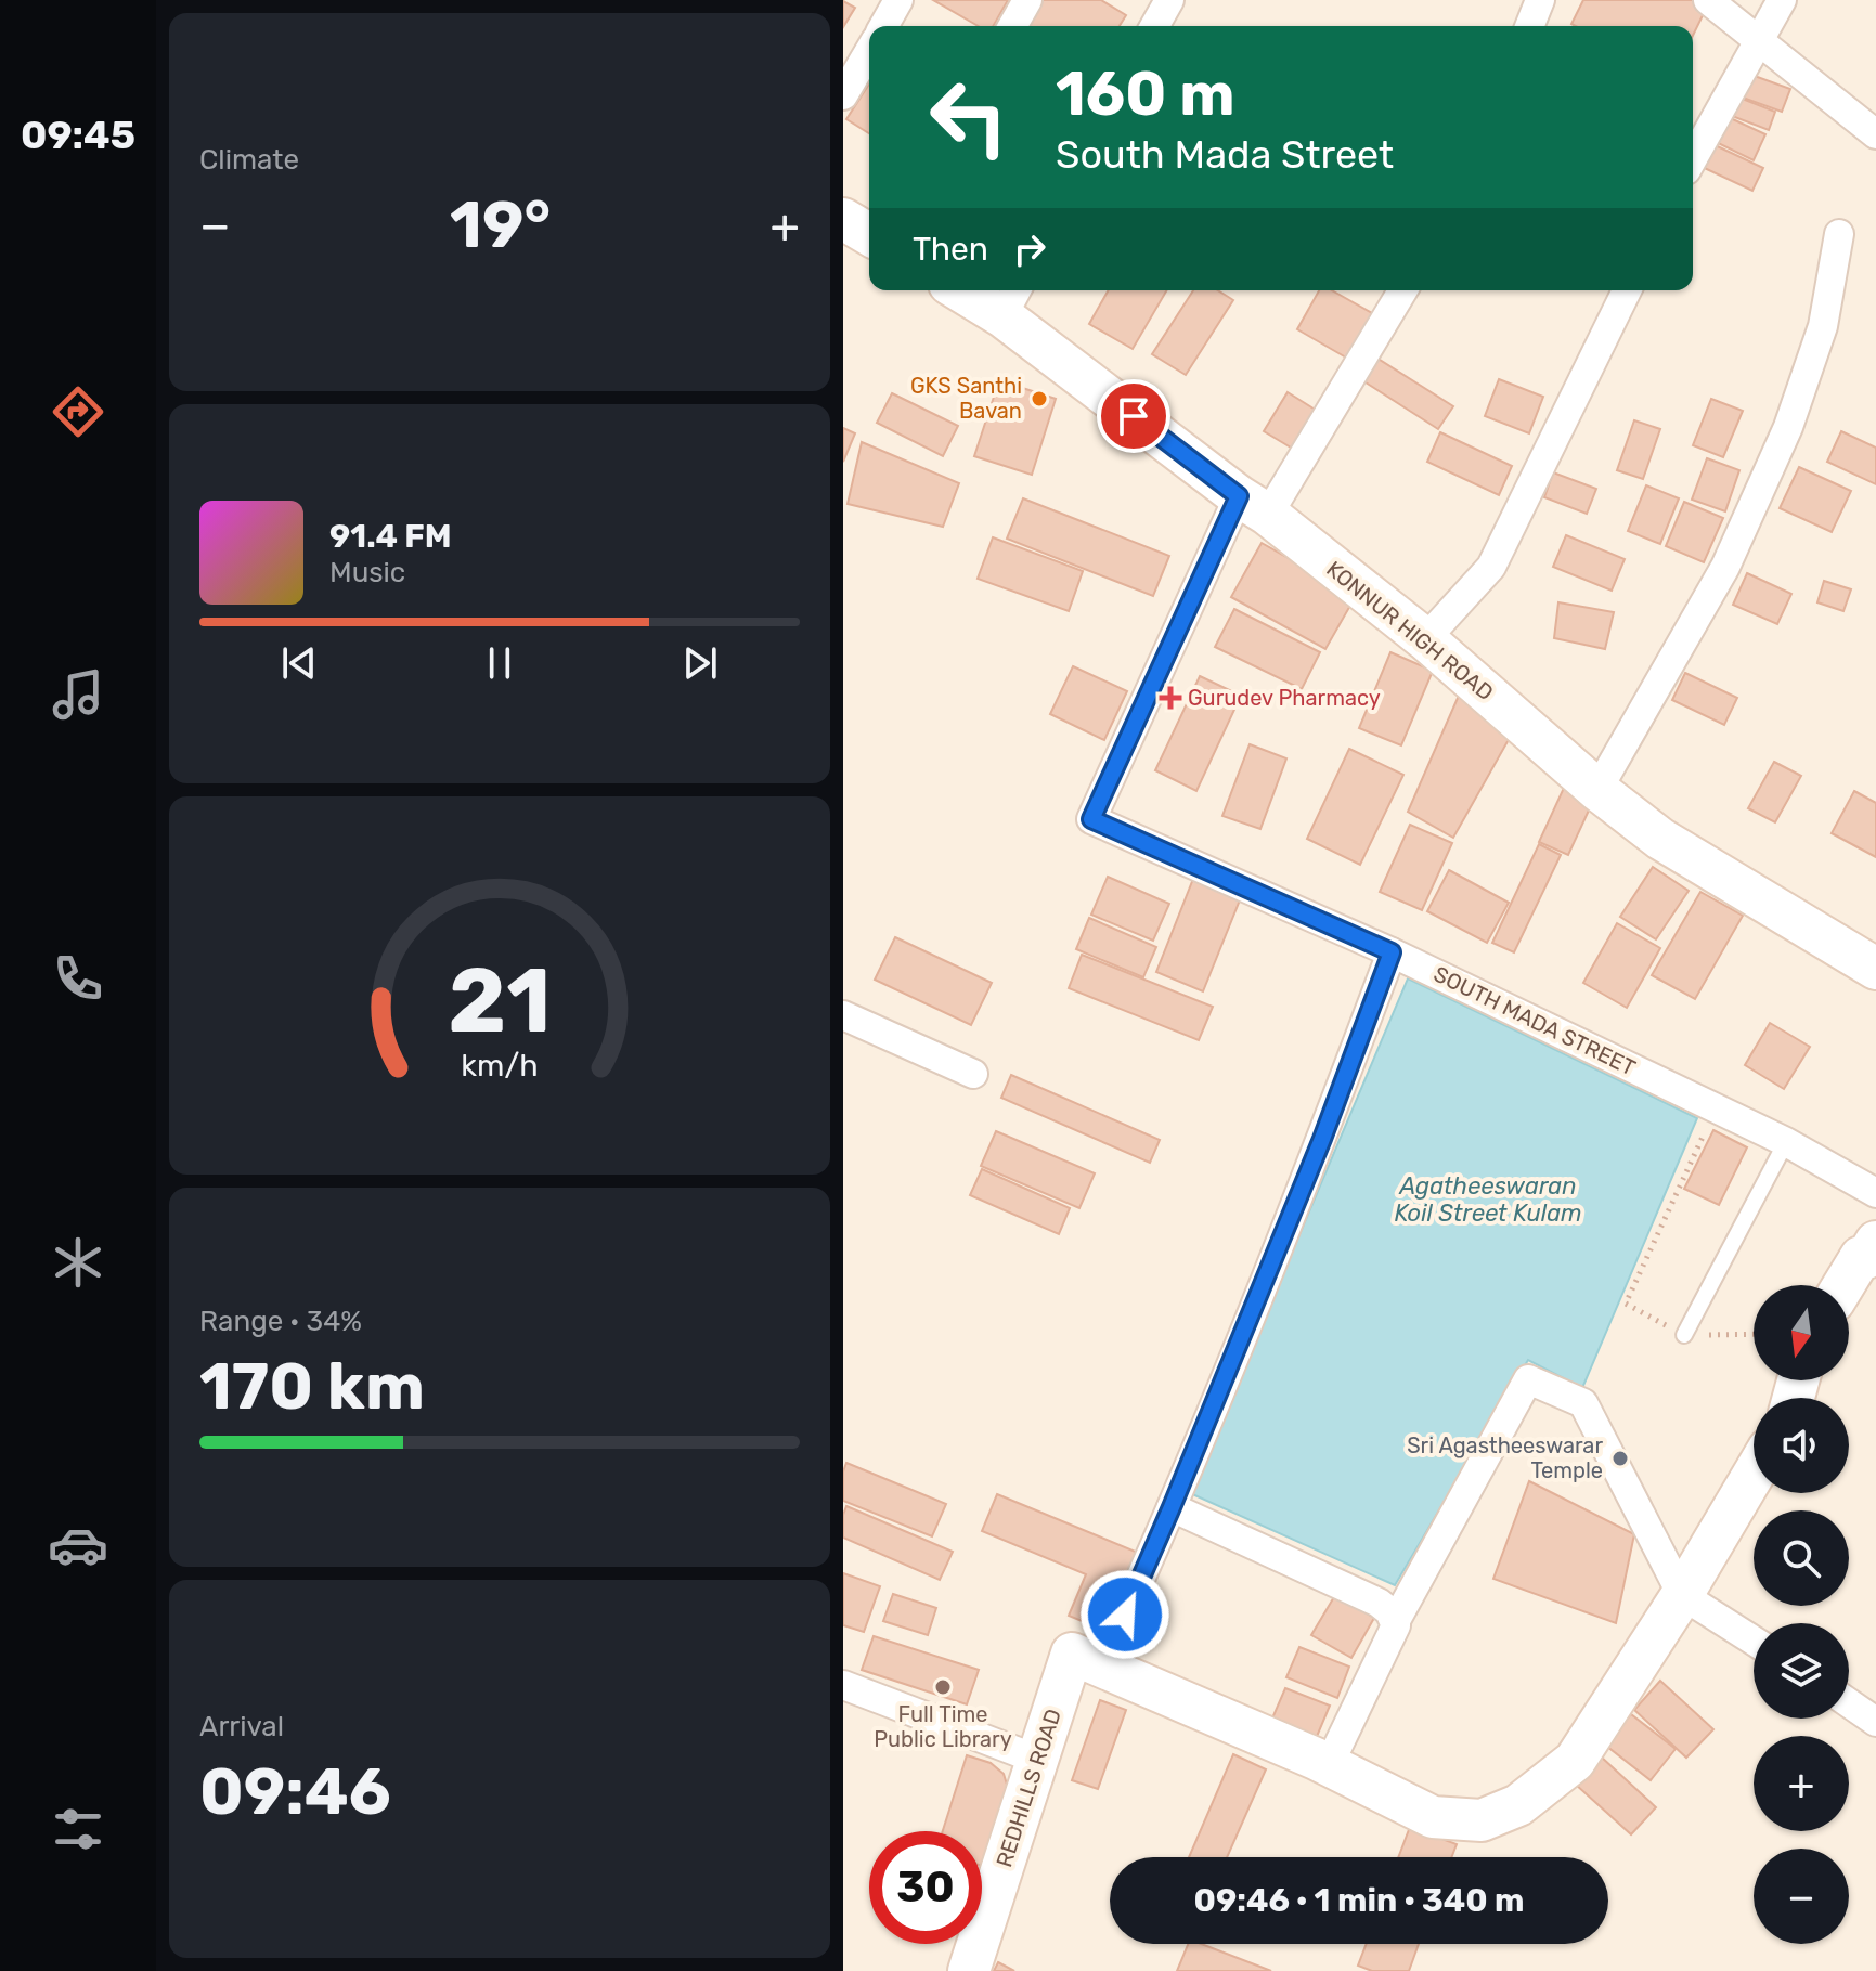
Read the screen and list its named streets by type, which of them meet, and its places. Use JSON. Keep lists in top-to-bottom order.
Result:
{
  "streets": {
    "street": ["KONNUR HIGH ROAD", "SOUTH MADA STREET", "REDHILLS ROAD"]
  },
  "crossings": [
    ["KONNUR HIGH ROAD", "SOUTH MADA STREET"]
  ],
  "water": ["Agatheeswaran Koil Street Kulam"],
  "places": {
    "other": ["GKS Santhi Bavan", "Sri Agastheeswarar Temple", "Full Time Public Library"],
    "health": ["Gurudev Pharmacy"]
  },
  "north": "bottom",
  "page": {
    "tabs": "09:45",
    "tile": [
      "Climate",
      ["Range · 34%", "170 km"],
      ["Arrival", "09:46"]
    ],
    "turn": ["160 m", "South Mada Street"],
    "heat": ["−", "19°", "+"],
    "then": "Then",
    "song": ["91.4 FM", "Music"],
    "map_buttons": ["+", "−"],
    "limit": "30",
    "trip": "09:46 · 1 min · 340 m",
    "gauge": ["21", "km/h"]
  }
}
